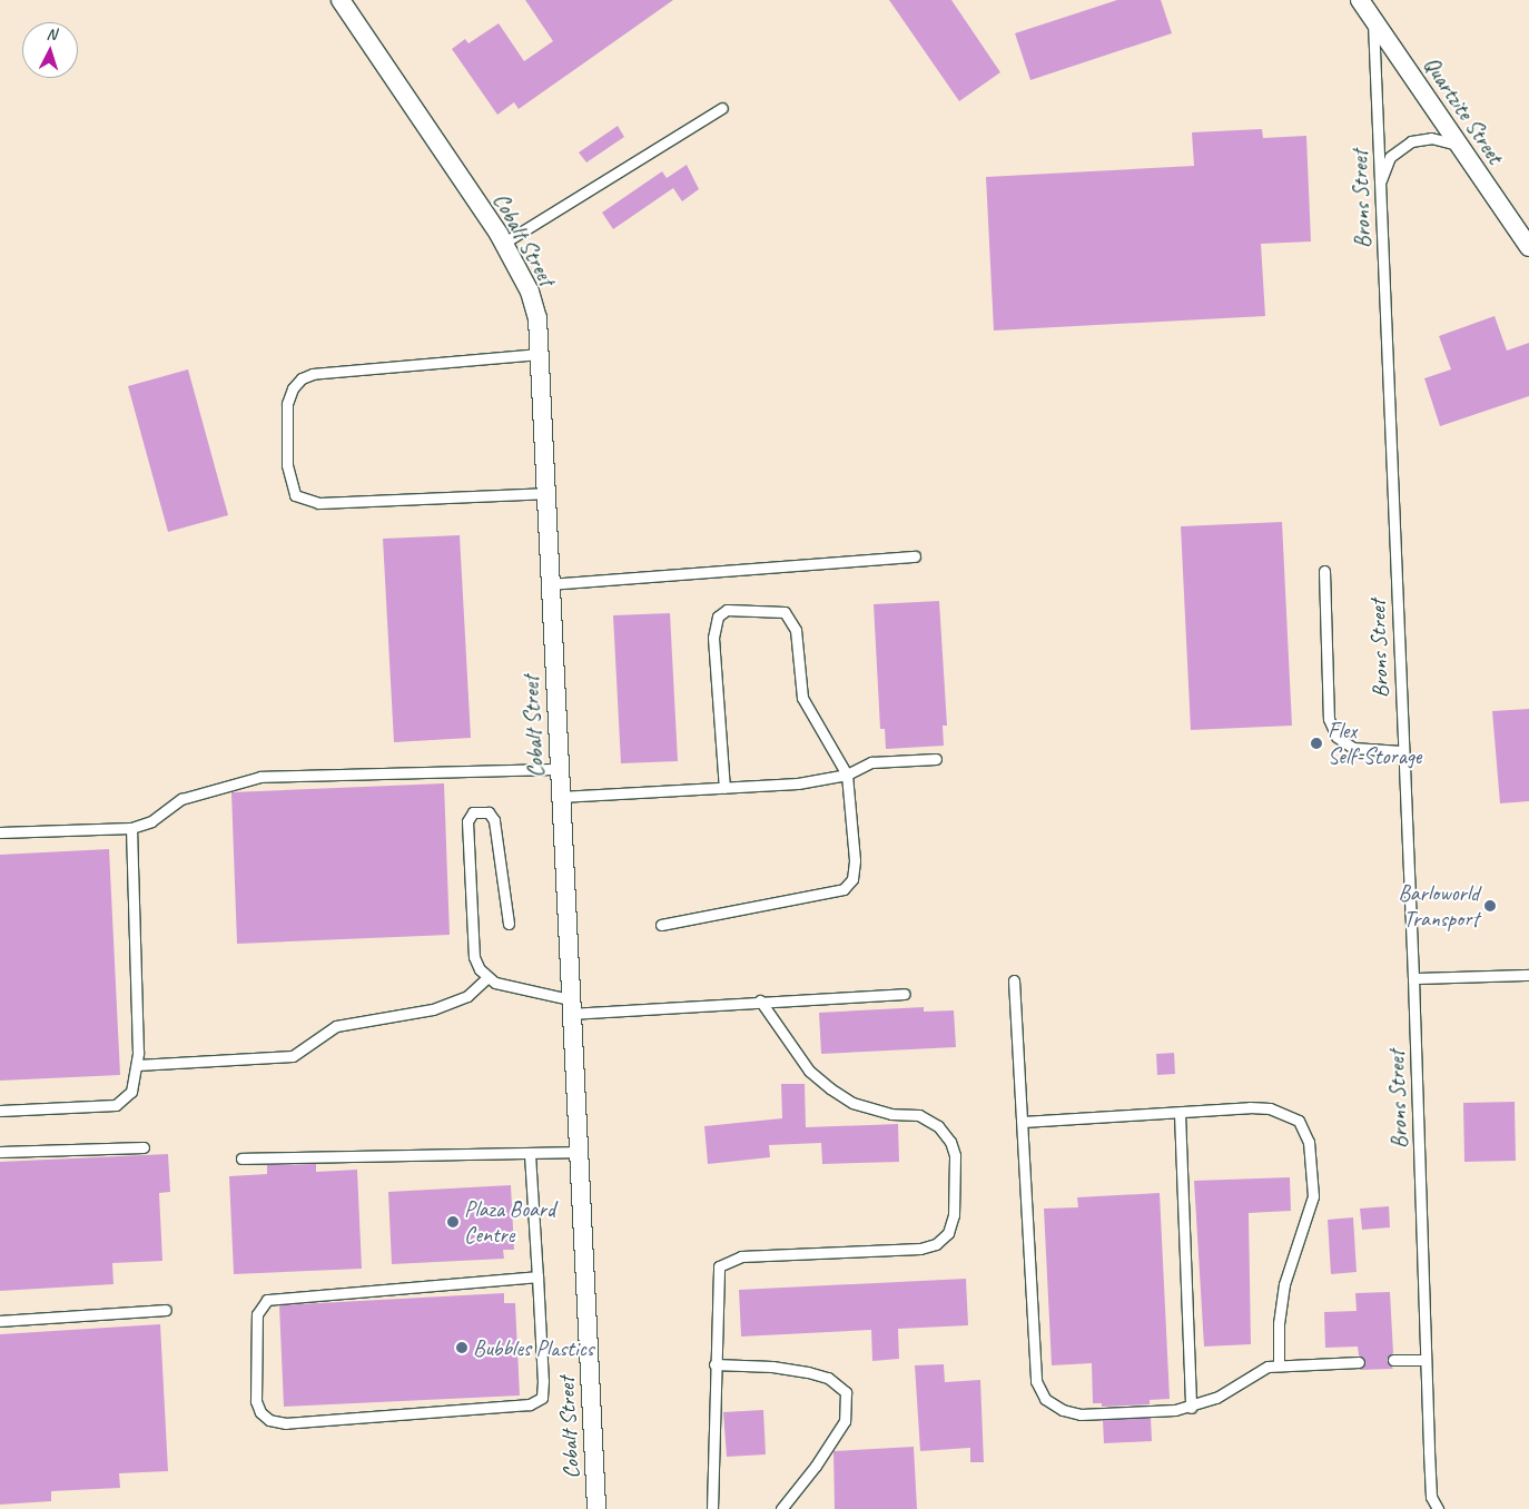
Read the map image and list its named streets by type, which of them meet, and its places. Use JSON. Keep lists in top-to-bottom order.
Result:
{
  "streets": {
    "street": ["Quartzite Street", "Cobalt Street"],
    "lane": ["Brons Street"]
  },
  "crossings": [
    ["Quartzite Street", "Brons Street"]
  ],
  "places": [
    "Flex Self-Storage",
    "Barloworld Transport",
    "Plaza Board Centre",
    "Bubbles Plastics"
  ],
  "north": "top"
}
